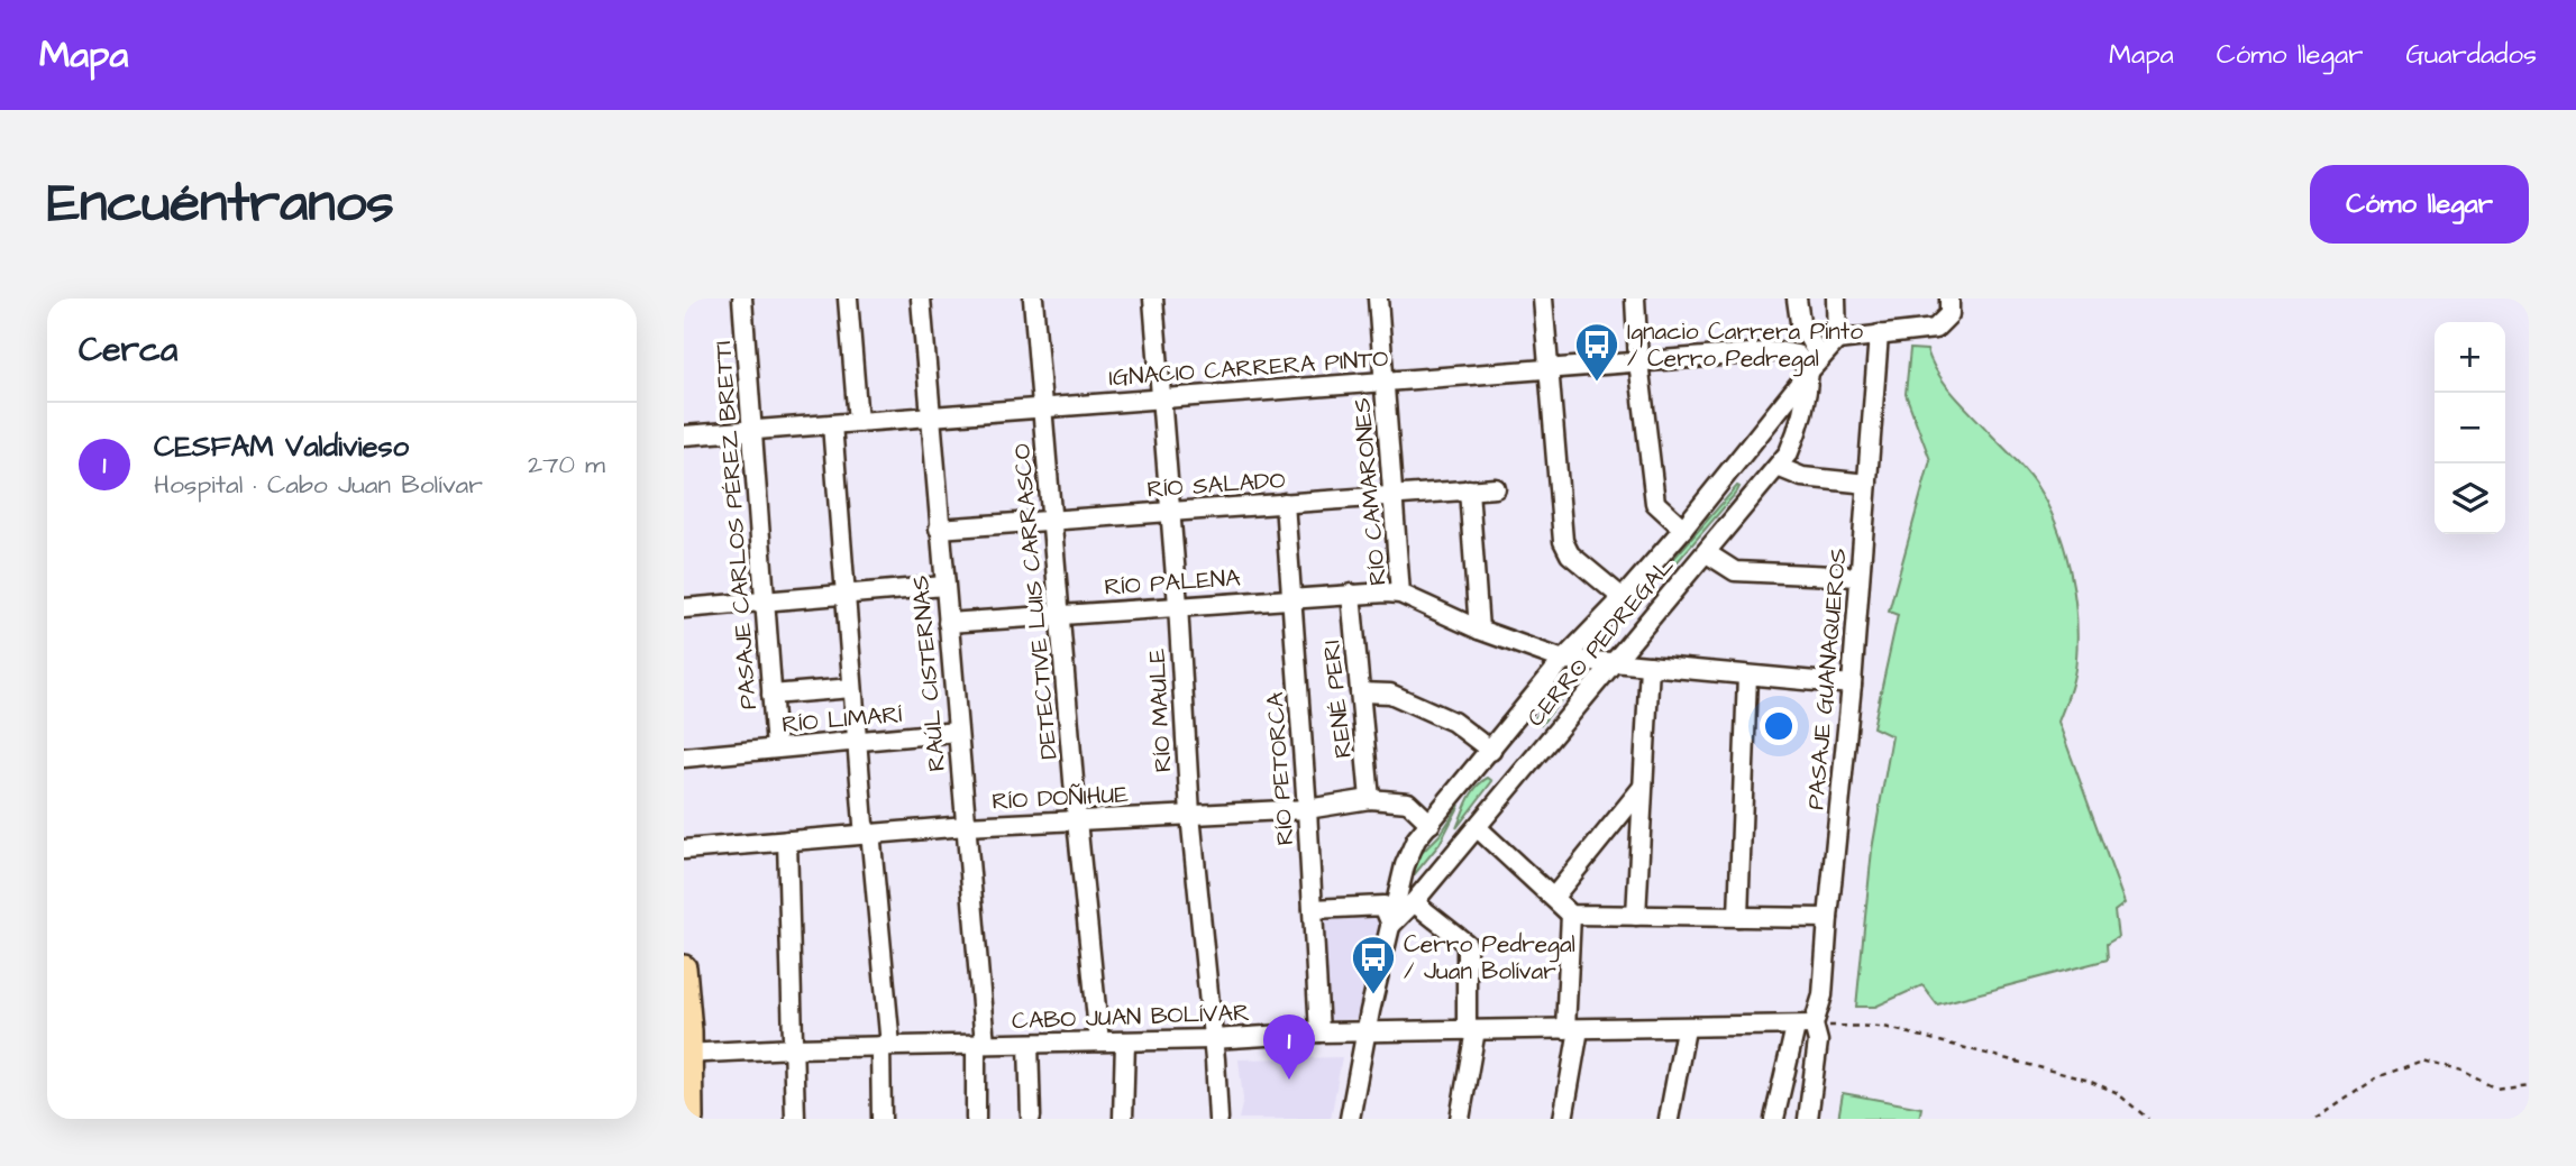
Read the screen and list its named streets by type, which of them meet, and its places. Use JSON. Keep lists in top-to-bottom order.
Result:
{
  "streets": {
    "street": [
      "IGNACIO CARRERA PINTO",
      "RÍO SALADO",
      "RÍO CAMARONES",
      "PASAJE CARLOS PÉREZ BRETTI",
      "RÍO PALENA",
      "DETECTIVE LUIS CARRASCO",
      "CERRO PEDREGAL",
      "RAÚL CISTERNAS",
      "PASAJE GUANAQUEROS",
      "RENÉ PERI",
      "RÍO MAULE",
      "RÍO LIMARÍ",
      "RÍO PETORCA",
      "RÍO DOÑIHUE",
      "CABO JUAN BOLÍVAR"
    ]
  },
  "crossings": [
    ["IGNACIO CARRERA PINTO", "RÍO CAMARONES"],
    ["IGNACIO CARRERA PINTO", "PASAJE CARLOS PÉREZ BRETTI"],
    ["IGNACIO CARRERA PINTO", "DETECTIVE LUIS CARRASCO"],
    ["IGNACIO CARRERA PINTO", "CERRO PEDREGAL"],
    ["IGNACIO CARRERA PINTO", "RAÚL CISTERNAS"],
    ["IGNACIO CARRERA PINTO", "RÍO MAULE"],
    ["RÍO SALADO", "RÍO CAMARONES"],
    ["RÍO SALADO", "DETECTIVE LUIS CARRASCO"],
    ["RÍO SALADO", "RAÚL CISTERNAS"],
    ["RÍO SALADO", "RÍO MAULE"],
    ["RÍO SALADO", "RÍO PETORCA"],
    ["RÍO CAMARONES", "RÍO PALENA"],
    ["RÍO CAMARONES", "CERRO PEDREGAL"],
    ["RÍO CAMARONES", "PASAJE GUANAQUEROS"],
    ["PASAJE CARLOS PÉREZ BRETTI", "RÍO LIMARÍ"],
    ["RÍO PALENA", "DETECTIVE LUIS CARRASCO"],
    ["RÍO PALENA", "RAÚL CISTERNAS"],
    ["RÍO PALENA", "RENÉ PERI"],
    ["RÍO PALENA", "RÍO MAULE"],
    ["RÍO PALENA", "RÍO PETORCA"],
    ["DETECTIVE LUIS CARRASCO", "RÍO DOÑIHUE"],
    ["DETECTIVE LUIS CARRASCO", "CABO JUAN BOLÍVAR"],
    ["CERRO PEDREGAL", "RÍO DOÑIHUE"],
    ["CERRO PEDREGAL", "CABO JUAN BOLÍVAR"],
    ["RAÚL CISTERNAS", "RÍO LIMARÍ"],
    ["RAÚL CISTERNAS", "RÍO DOÑIHUE"],
    ["RAÚL CISTERNAS", "CABO JUAN BOLÍVAR"],
    ["PASAJE GUANAQUEROS", "CABO JUAN BOLÍVAR"],
    ["RENÉ PERI", "RÍO DOÑIHUE"],
    ["RÍO MAULE", "RÍO DOÑIHUE"],
    ["RÍO MAULE", "CABO JUAN BOLÍVAR"],
    ["RÍO PETORCA", "RÍO DOÑIHUE"],
    ["RÍO PETORCA", "CABO JUAN BOLÍVAR"]
  ],
  "places": {
    "bus stop": ["Ignacio Carrera Pinto / Cerro Pedregal", "Cerro Pedregal / Juan Bolívar"]
  },
  "page": {
    "header": "Mapa",
    "nav": ["Mapa", "Cómo llegar", "Guardados"],
    "buttons": "Cómo llegar",
    "title": "Encuéntranos",
    "heading": "Cerca",
    "map_buttons": ["+", "−"],
    "list": [
      {
        "mark": "1",
        "name": "CESFAM Valdivieso",
        "note": "Hospital · Cabo Juan Bolívar",
        "value": "270 m"
      }
    ],
    "pins": "1"
  }
}
